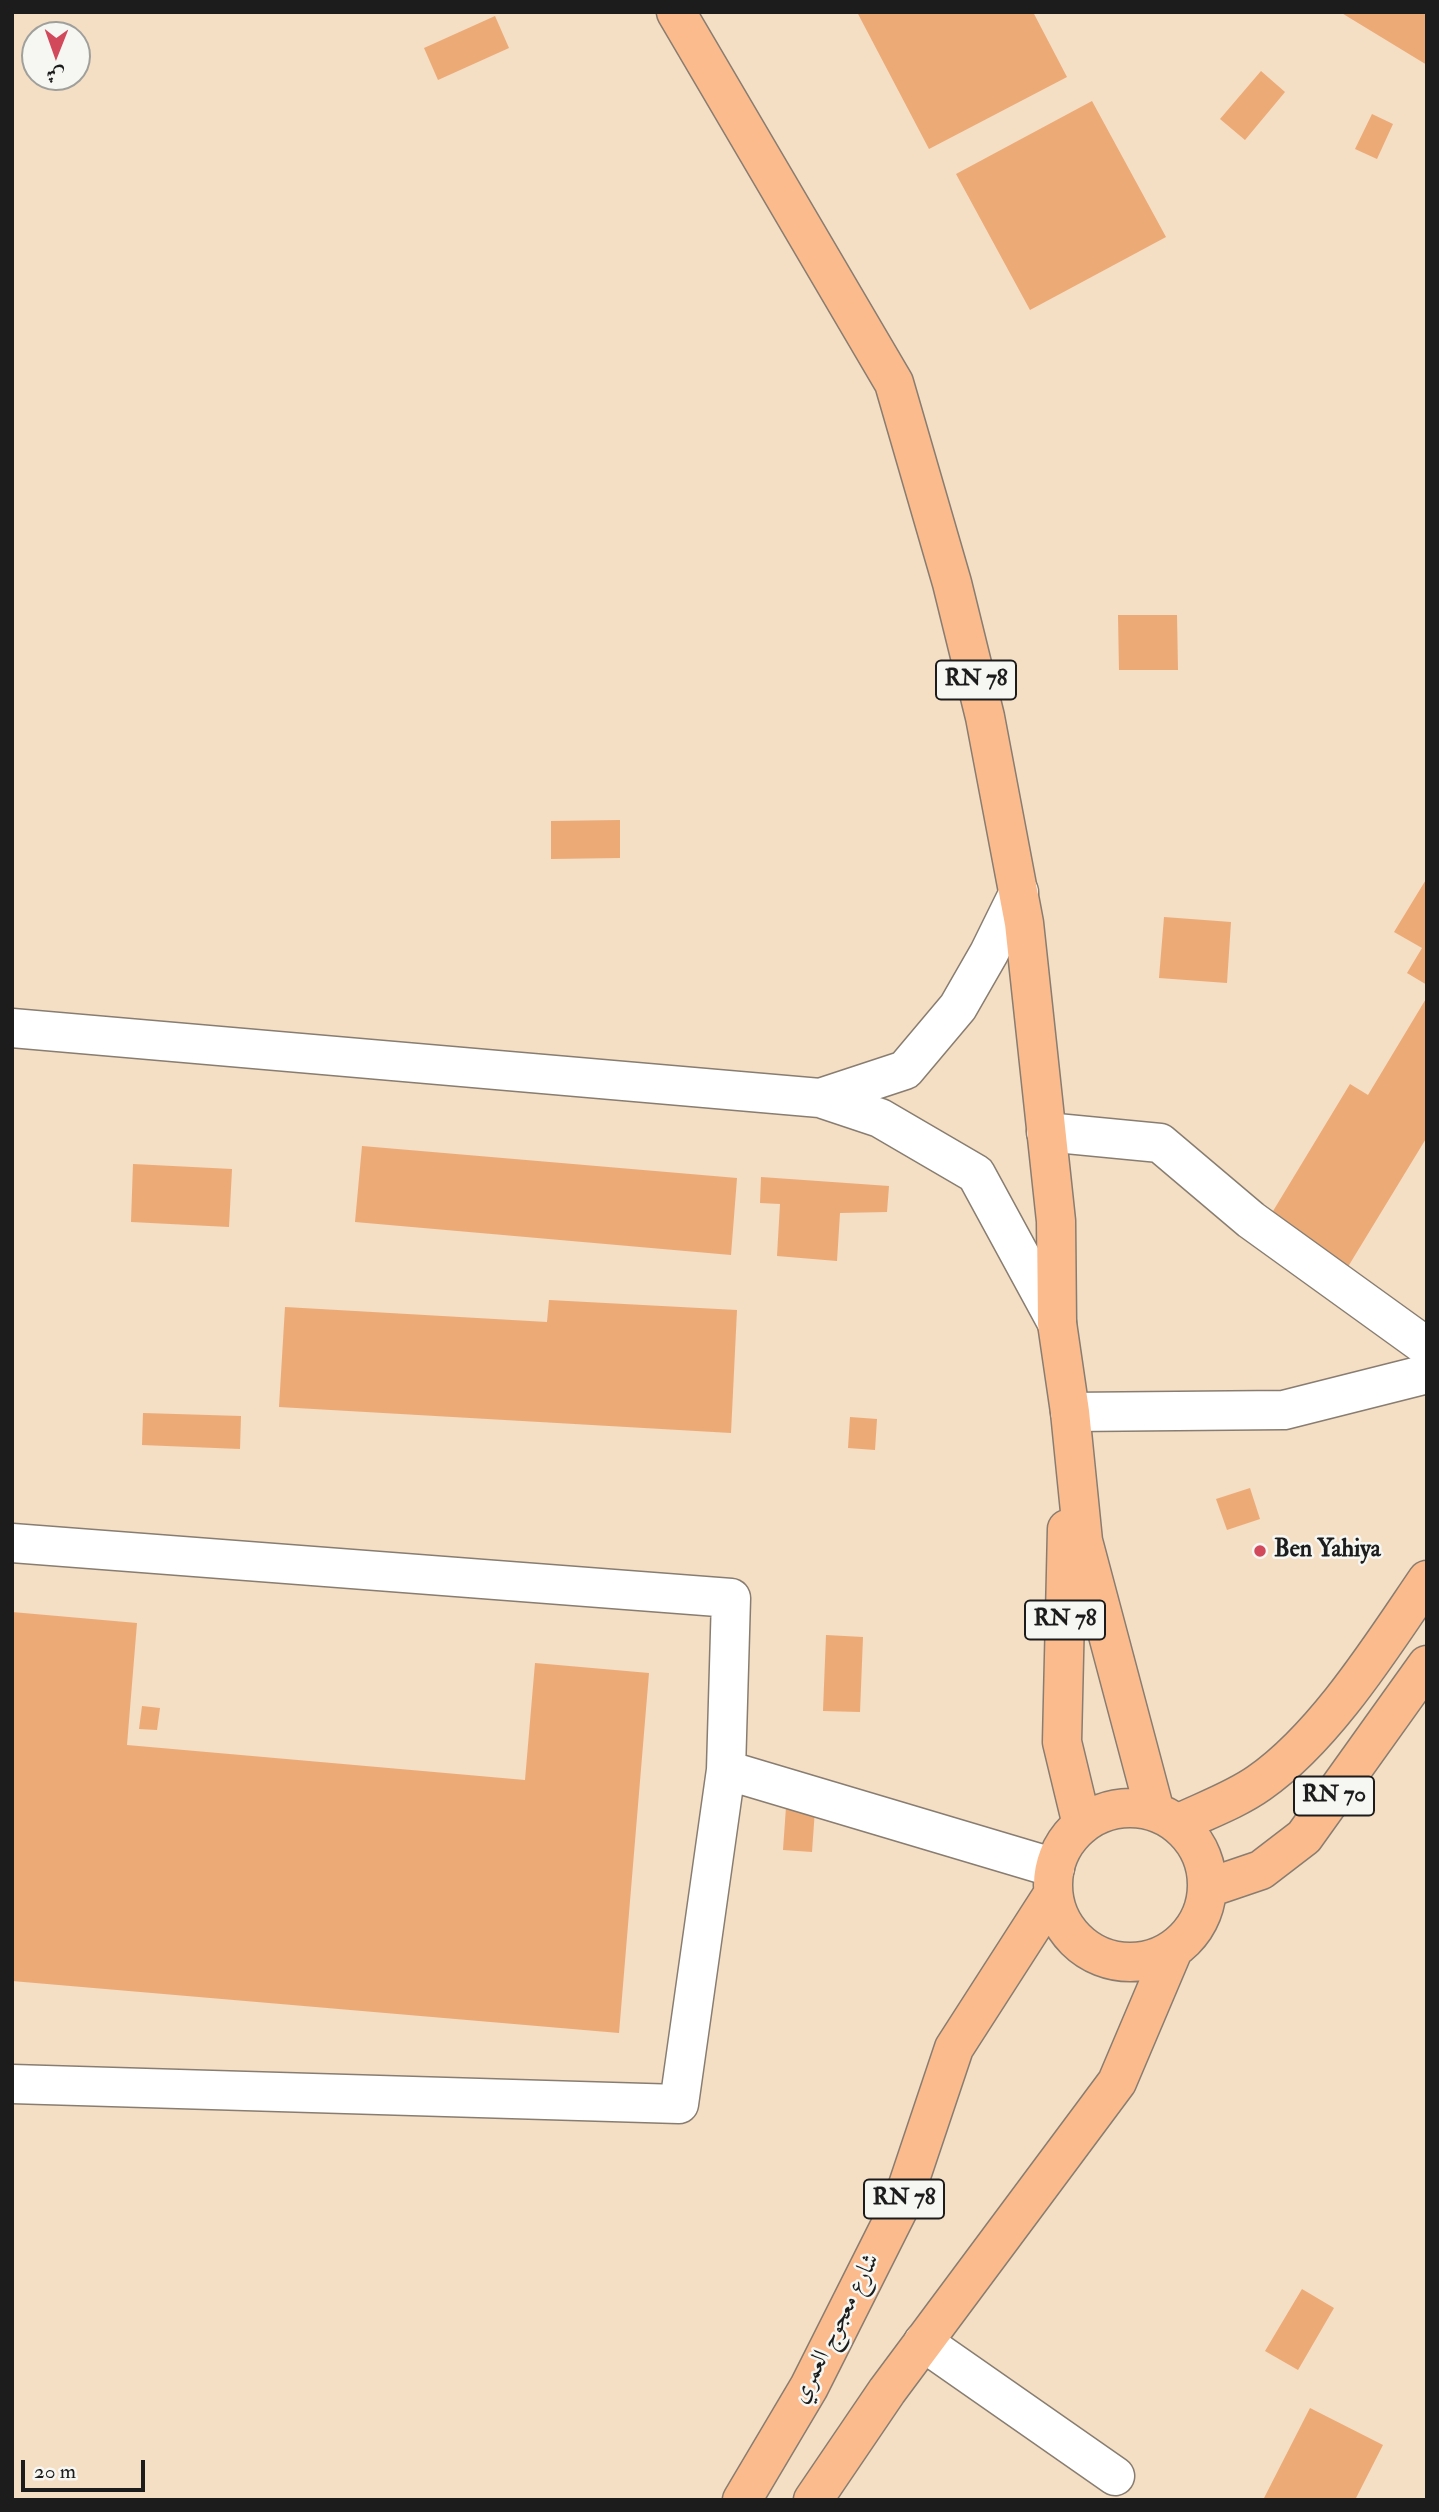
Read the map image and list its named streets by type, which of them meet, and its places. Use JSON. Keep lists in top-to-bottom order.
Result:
{
  "streets": {
    "main road": ["RN 78", "RN 70", "شارع معجوج العمري"]
  },
  "crossings": [
    ["RN 78", "RN 70"],
    ["RN 78", "شارع معجوج العمري"],
    ["RN 70", "شارع معجوج العمري"]
  ],
  "places": ["Ben Yahiya"],
  "scale_bar": "20 m",
  "north": "bottom"
}
